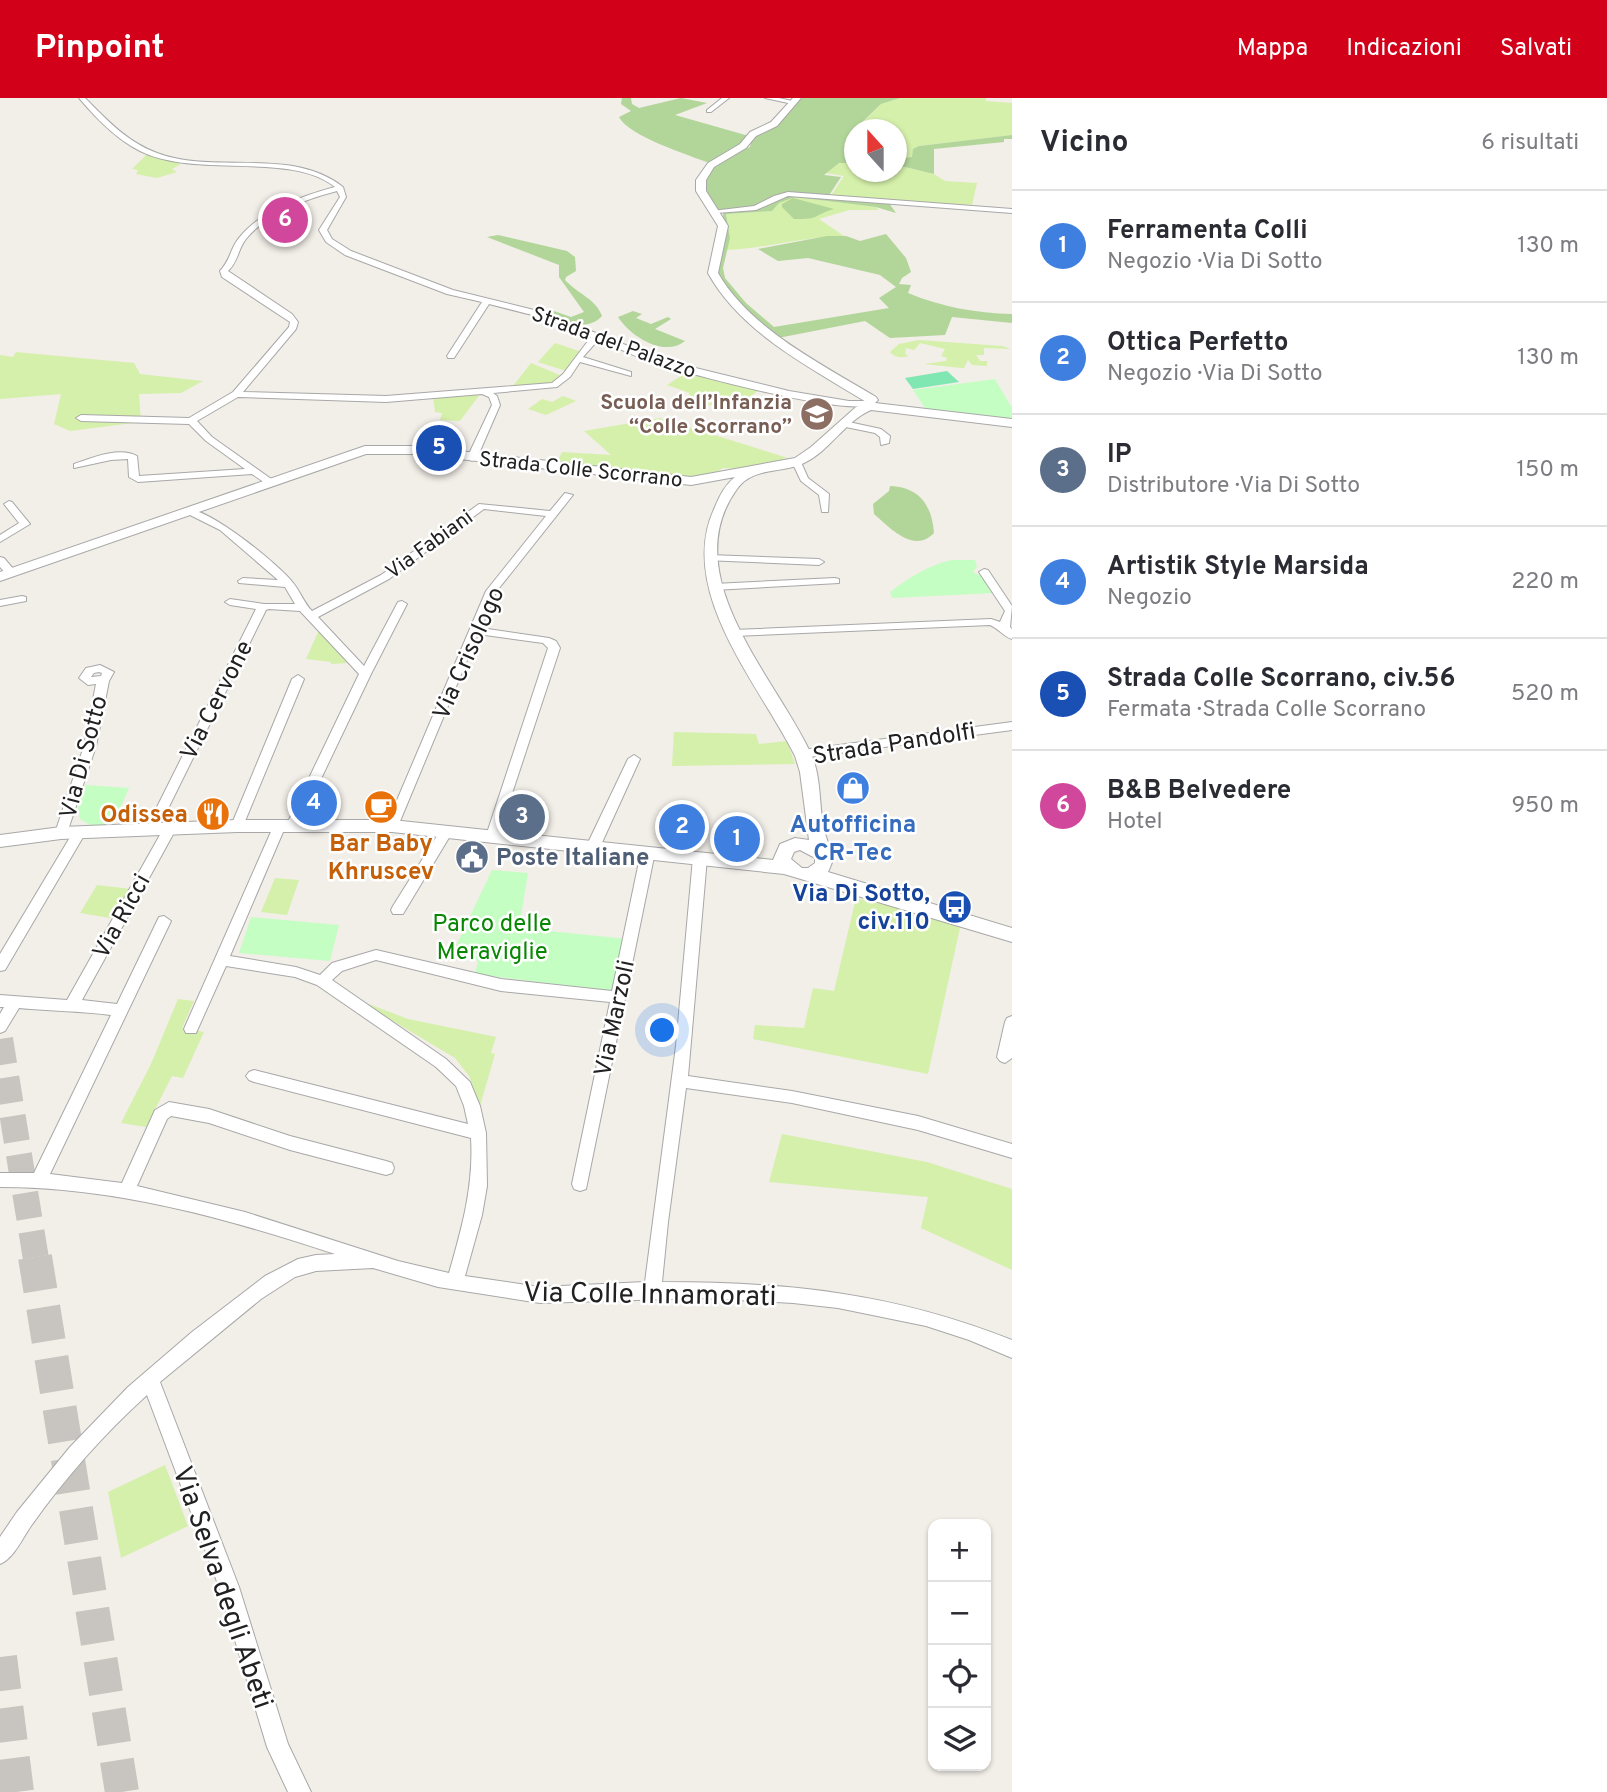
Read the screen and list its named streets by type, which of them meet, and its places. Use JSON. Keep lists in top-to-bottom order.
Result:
{
  "streets": {
    "street": [
      "Strada del Palazzo",
      "Strada Colle Scorrano",
      "Via Fabiani",
      "Via Crisologo",
      "Via Cervone",
      "Strada Pandolfi",
      "Via Di Sotto",
      "Via Ricci",
      "Via Marzoli",
      "Via Colle Innamorati",
      "Via Selva degli Abeti"
    ]
  },
  "crossings": [
    ["Strada del Palazzo", "Strada Colle Scorrano"],
    ["Via Fabiani", "Via Crisologo"],
    ["Via Crisologo", "Via Di Sotto"],
    ["Via Cervone", "Via Di Sotto"],
    ["Via Cervone", "Via Ricci"],
    ["Via Di Sotto", "Via Ricci"],
    ["Via Di Sotto", "Via Marzoli"]
  ],
  "parks": ["Parco delle Meraviglie"],
  "places": {
    "school or university": ["Scuola dell’Infanzia “Colle Scorrano”"],
    "shop": ["Autofficina CR-Tec"],
    "cafe": ["Bar Baby Khruscev"],
    "restaurant": ["Odissea"],
    "public building": ["Poste Italiane"],
    "bus stop": ["Via Di Sotto, civ.110"]
  },
  "north": "top",
  "page": {
    "header": "Pinpoint",
    "nav": ["Mappa", "Indicazioni", "Salvati"],
    "heading": ["Vicino", "6 risultati"],
    "list": [
      {
        "mark": "1",
        "name": "Ferramenta Colli",
        "note": "Negozio · Via Di Sotto",
        "value": "130 m"
      },
      {
        "mark": "2",
        "name": "Ottica Perfetto",
        "note": "Negozio · Via Di Sotto",
        "value": "130 m"
      },
      {
        "mark": "3",
        "name": "IP",
        "note": "Distributore · Via Di Sotto",
        "value": "150 m"
      },
      {
        "mark": "4",
        "name": "Artistik Style Marsida",
        "note": "Negozio",
        "value": "220 m"
      },
      {
        "mark": "5",
        "name": "Strada Colle Scorrano, civ.56",
        "note": "Fermata · Strada Colle Scorrano",
        "value": "520 m"
      },
      {
        "mark": "6",
        "name": "B&B Belvedere",
        "note": "Hotel",
        "value": "950 m"
      }
    ],
    "pins": [
      "6",
      "5",
      "4",
      "3",
      "2",
      "1"
    ],
    "map_buttons": ["+", "−"]
  }
}
